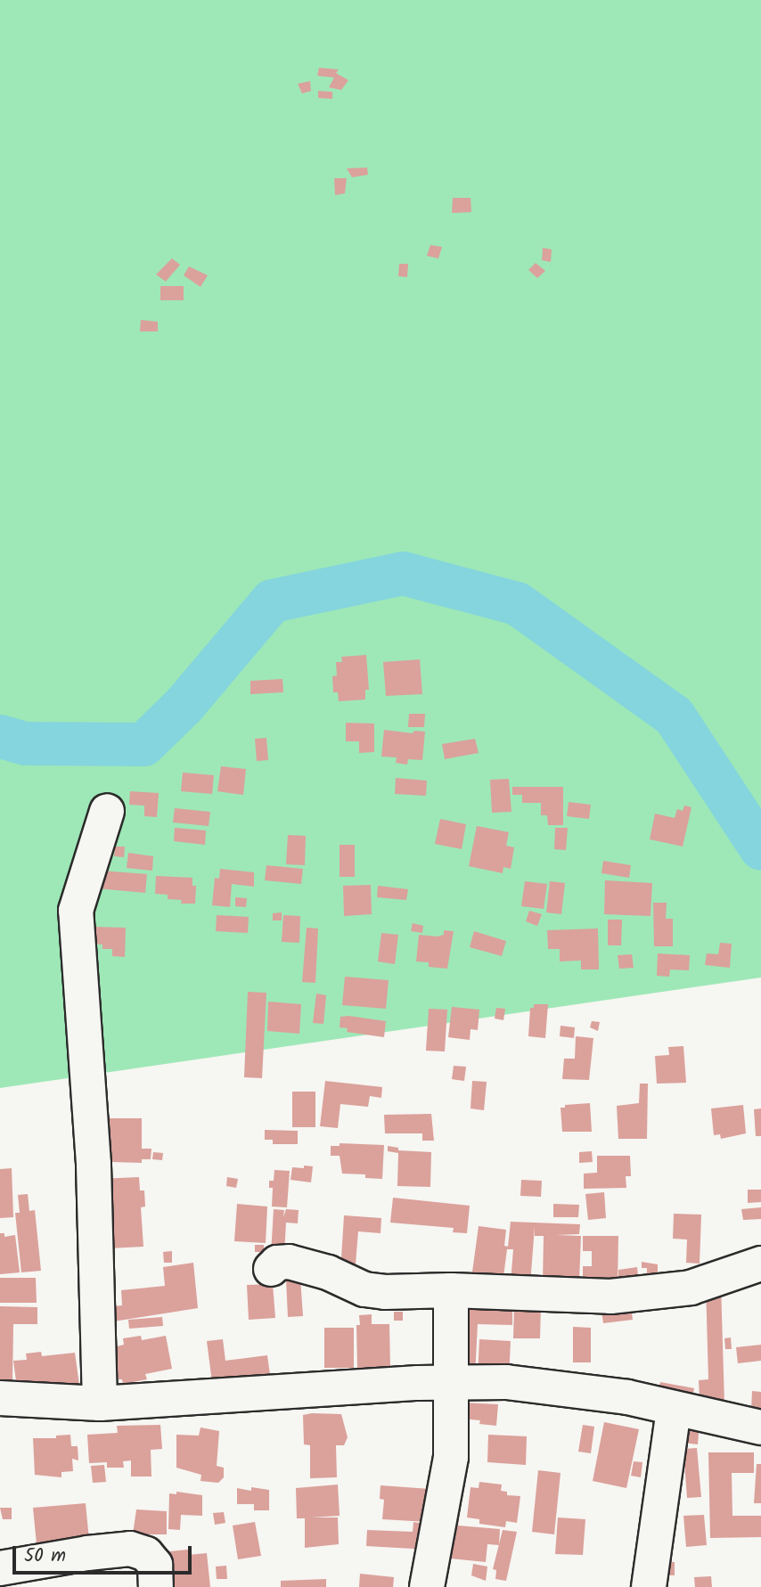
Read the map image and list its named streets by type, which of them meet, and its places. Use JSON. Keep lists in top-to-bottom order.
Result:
{
  "scale_bar": "50 m"
}
